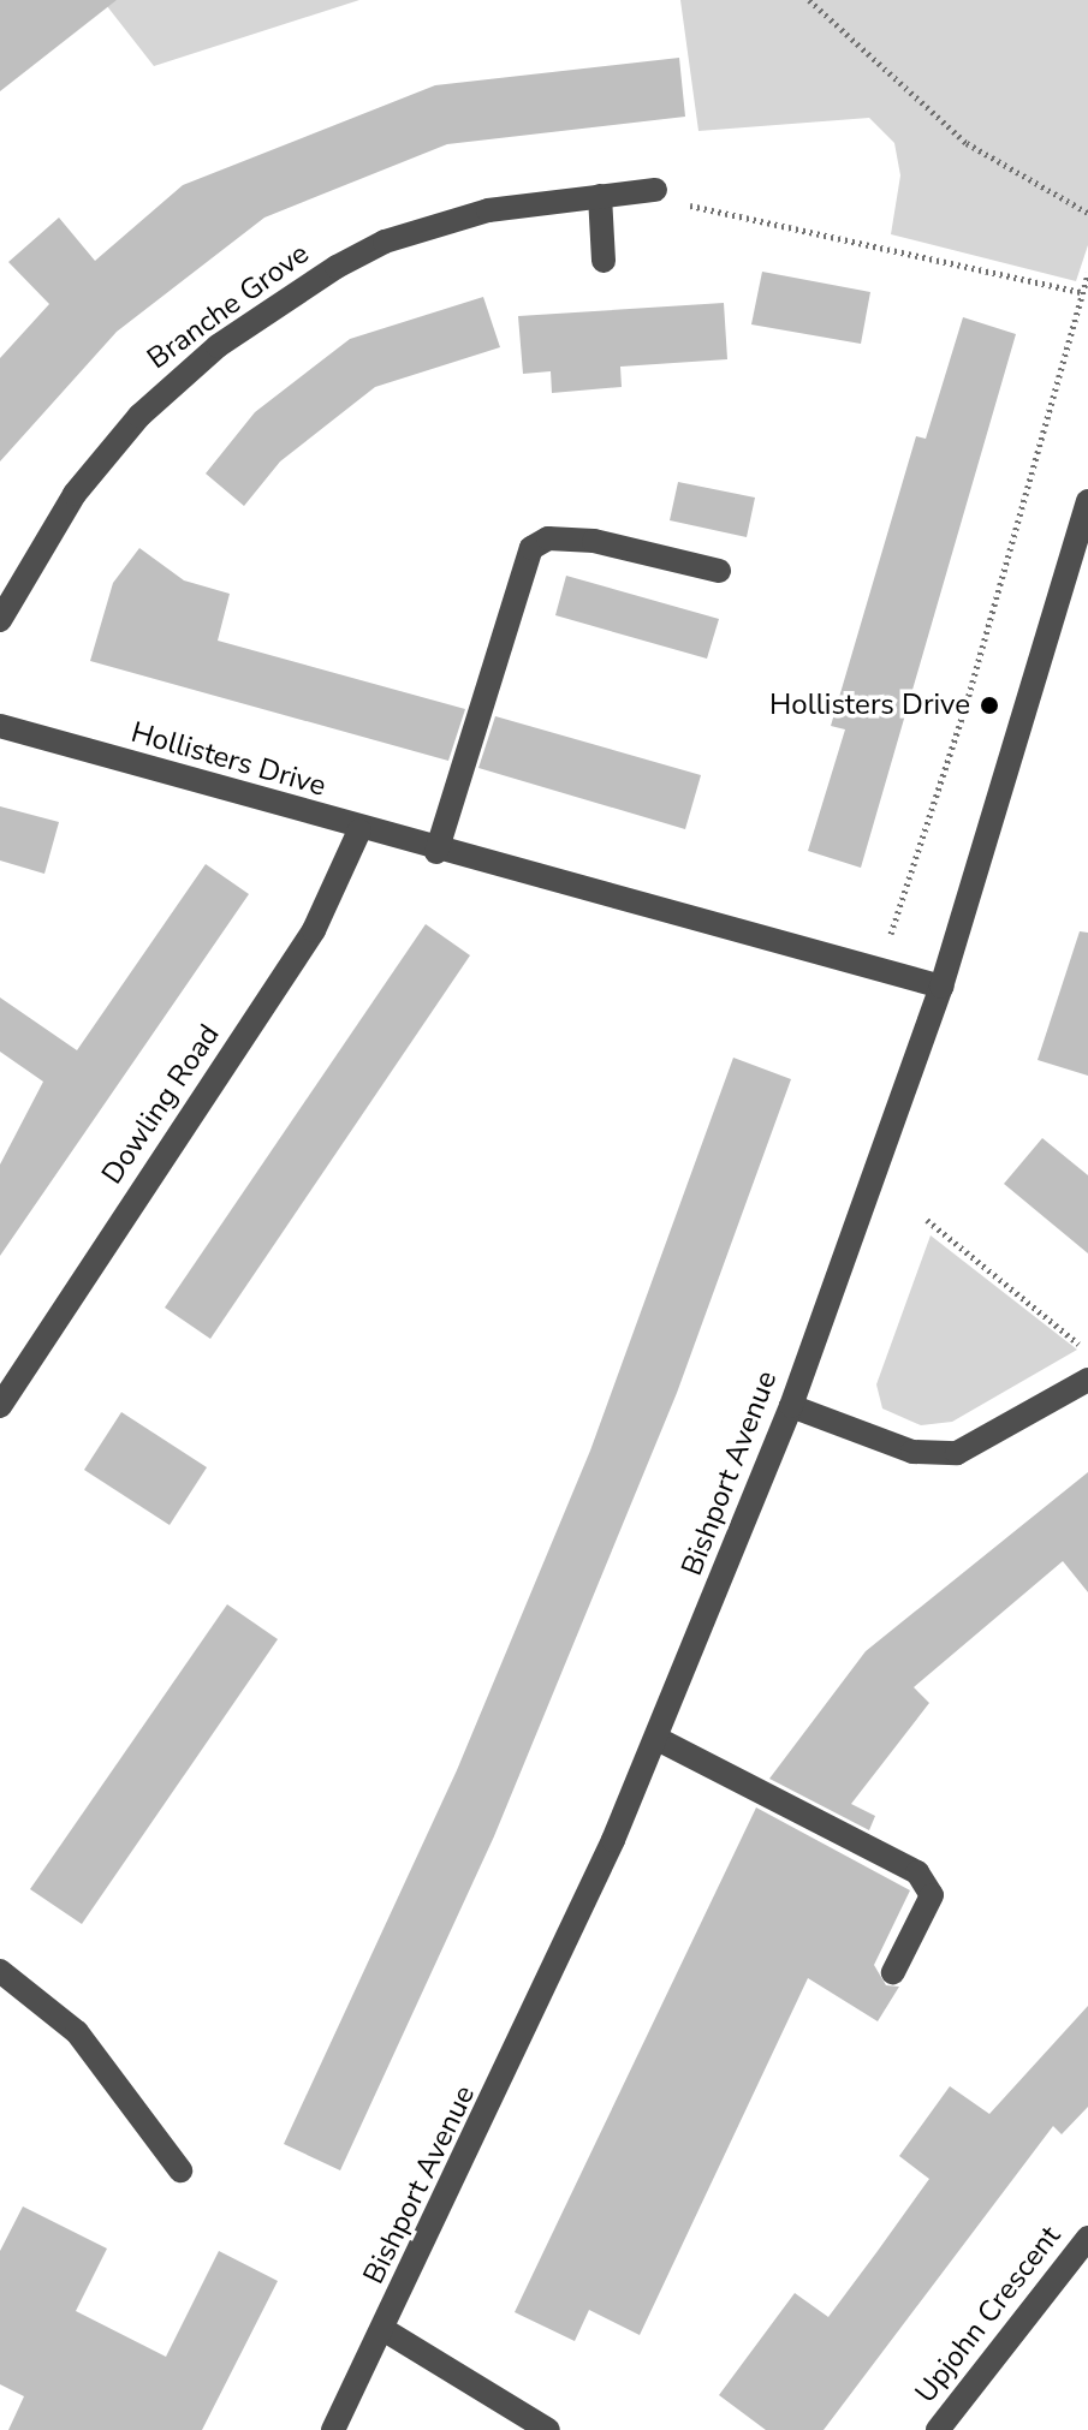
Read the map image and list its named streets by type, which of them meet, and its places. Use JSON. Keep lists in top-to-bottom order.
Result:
{
  "streets": {
    "street": [
      "Branche Grove",
      "Hollisters Drive",
      "Dowling Road",
      "Bishport Avenue",
      "Upjohn Crescent"
    ]
  },
  "crossings": [
    ["Hollisters Drive", "Dowling Road"],
    ["Hollisters Drive", "Bishport Avenue"]
  ],
  "places": ["Hollisters Drive"]
}
